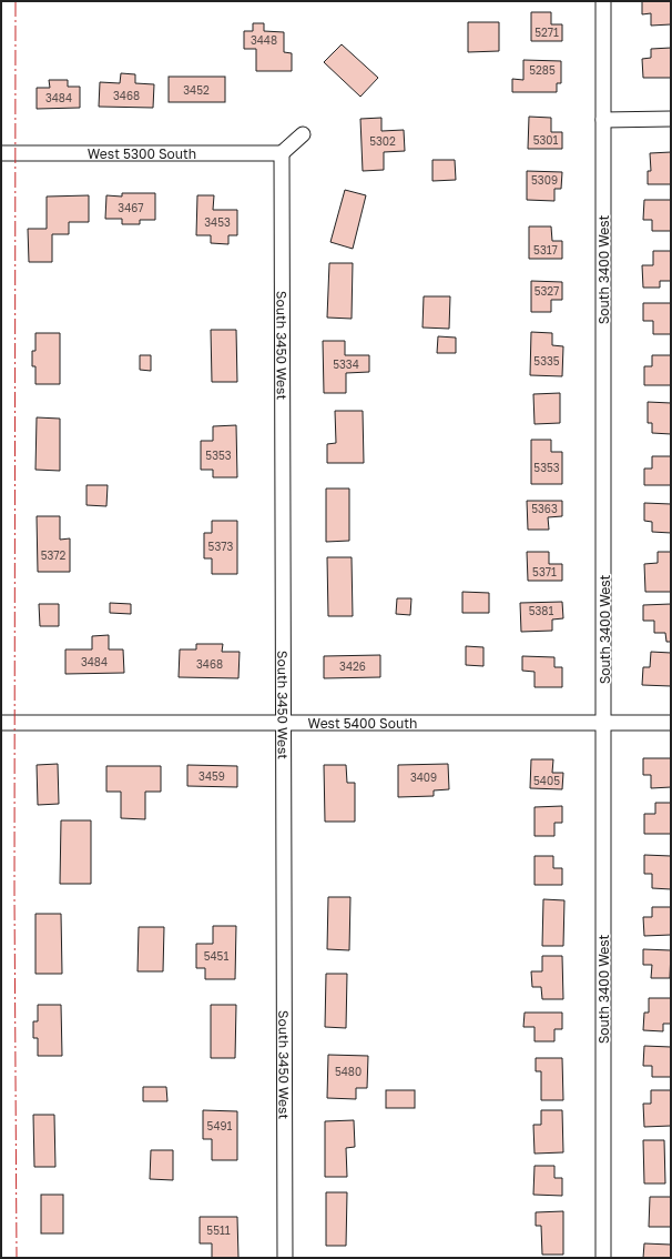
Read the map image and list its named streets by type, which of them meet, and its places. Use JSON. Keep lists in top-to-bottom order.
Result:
{
  "streets": {
    "street": [
      "West 5300 South",
      "South 3400 West",
      "South 3450 West",
      "West 5400 South"
    ]
  },
  "crossings": [
    ["West 5300 South", "South 3450 West"],
    ["South 3400 West", "West 5400 South"],
    ["South 3450 West", "West 5400 South"]
  ],
  "house_numbers": [
    "5271",
    "3448",
    "5285",
    "3452",
    "3468",
    "3484",
    "5301",
    "5302",
    "5309",
    "3467",
    "3453",
    "5317",
    "5327",
    "5335",
    "5334",
    "5353",
    "5353",
    "5363",
    "5373",
    "5372",
    "5371",
    "5381",
    "3484",
    "3468",
    "3426",
    "3459",
    "3409",
    "5405",
    "5451",
    "5480",
    "5491",
    "5511"
  ]
}
